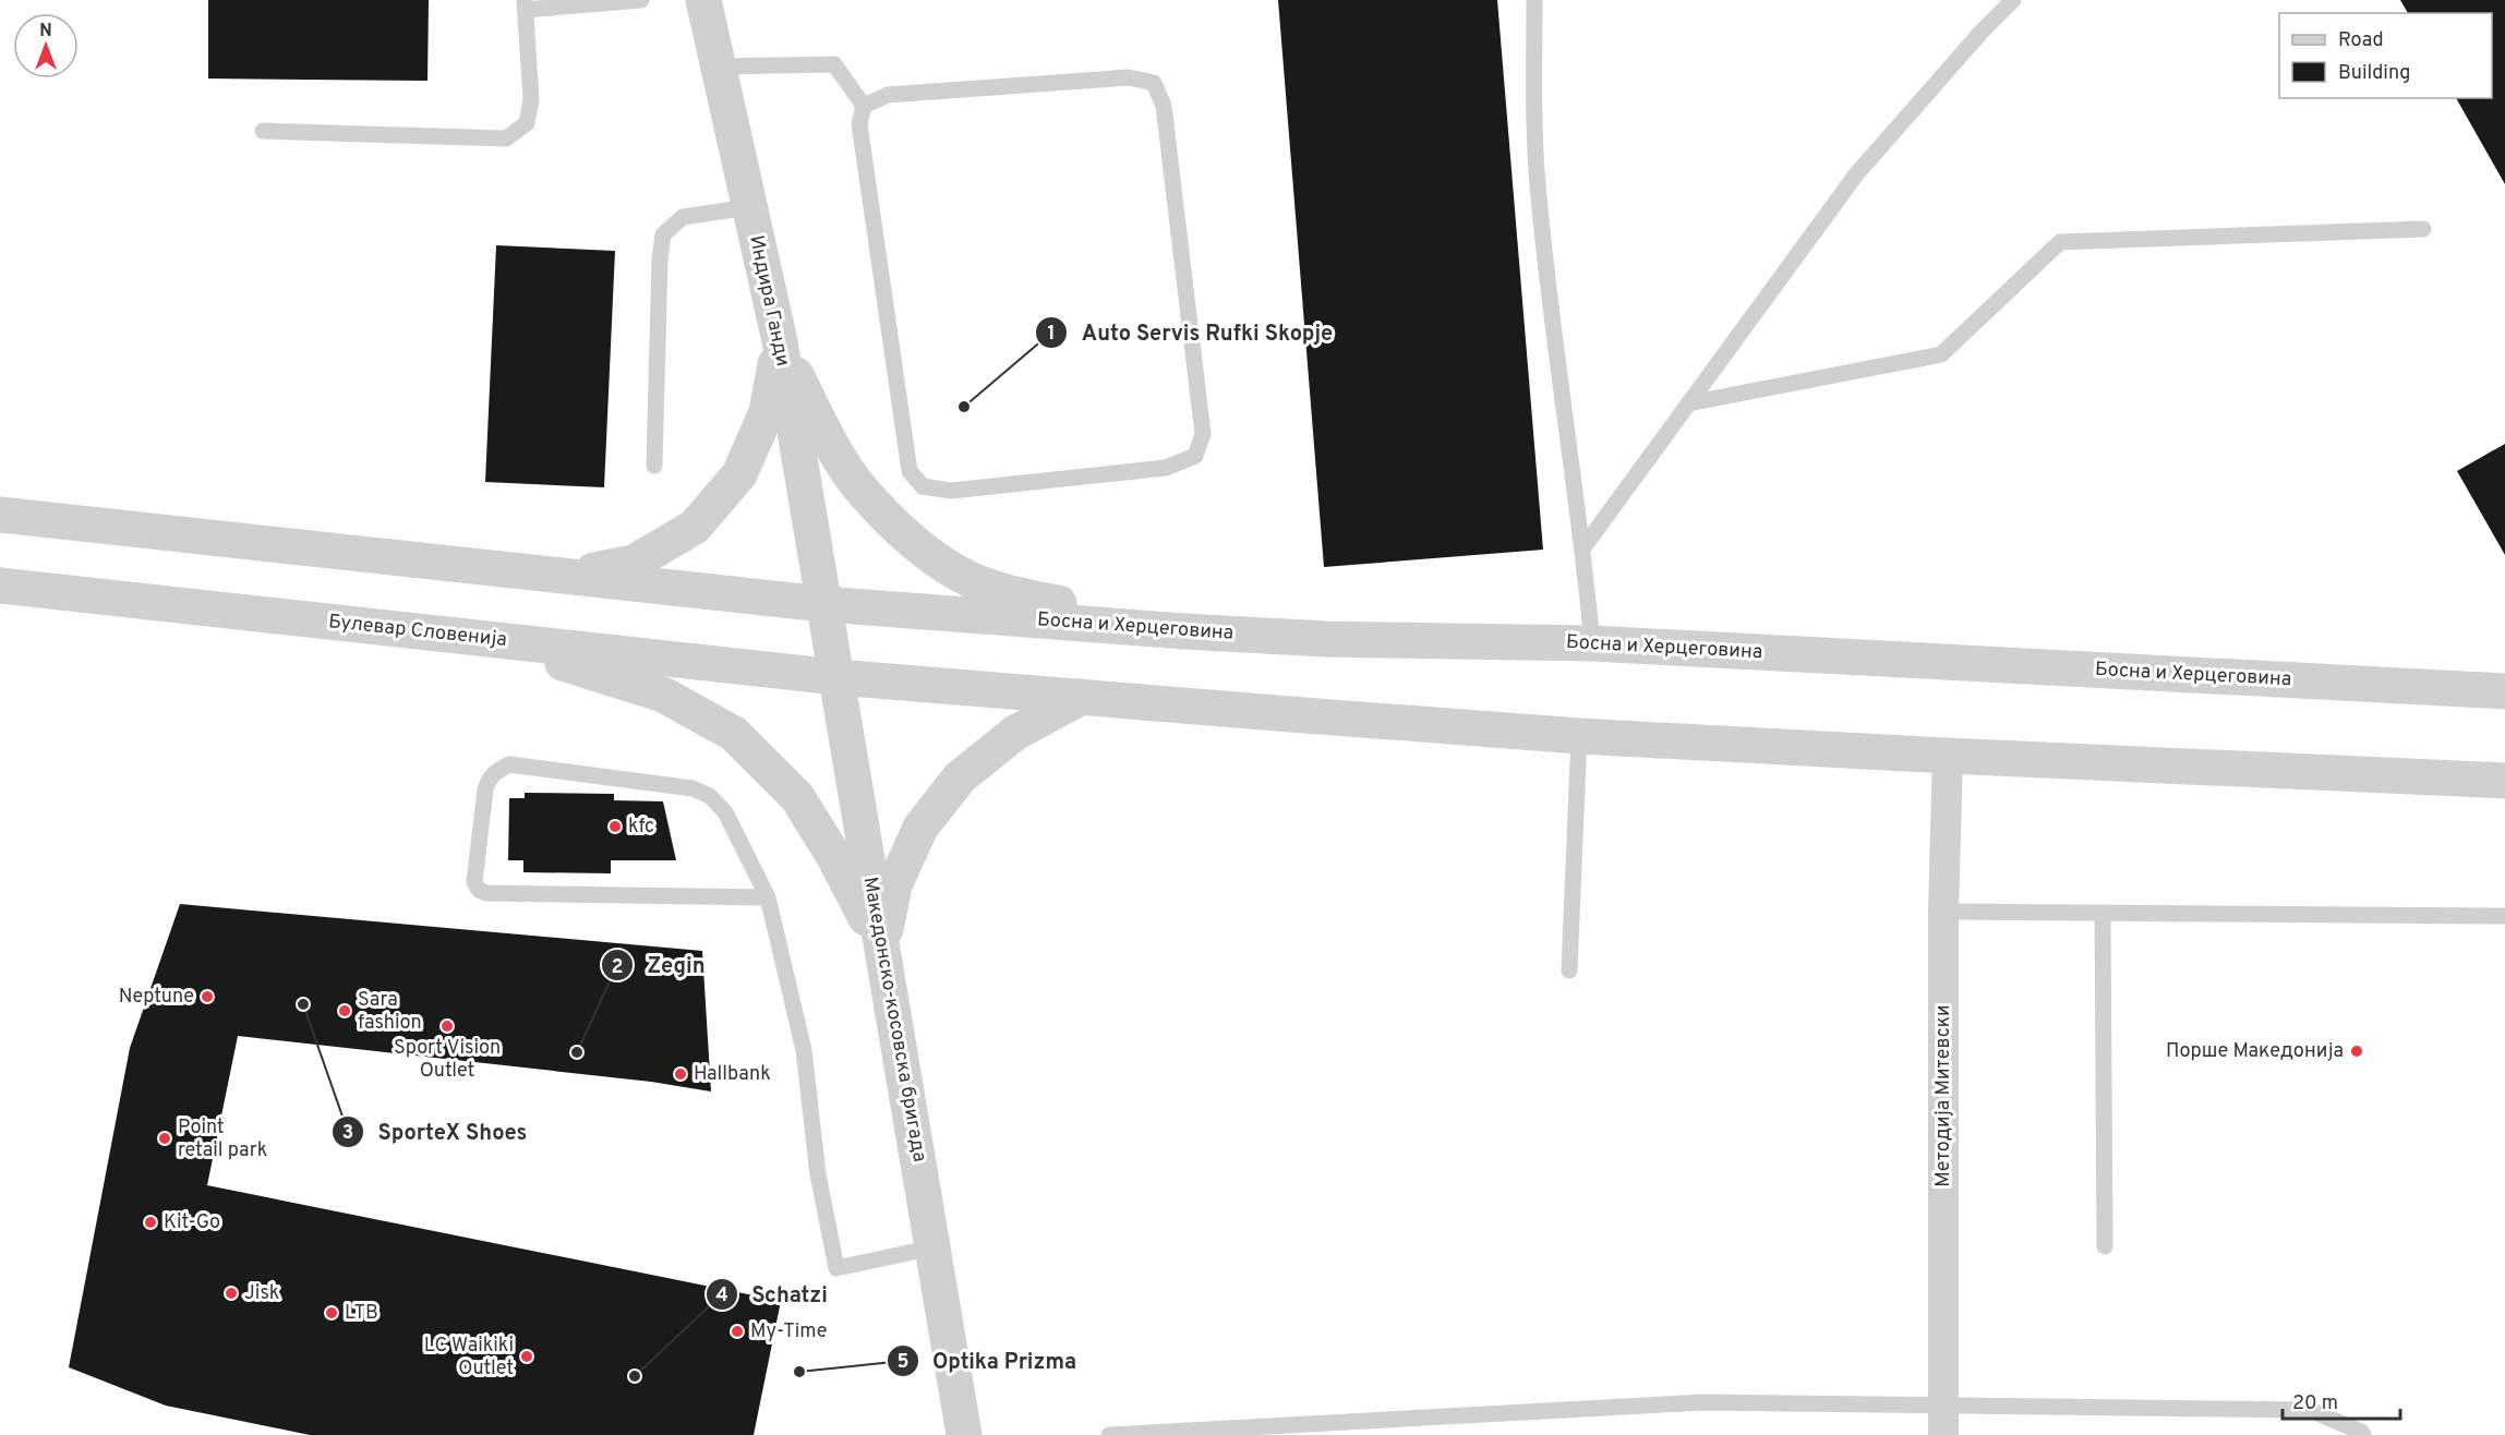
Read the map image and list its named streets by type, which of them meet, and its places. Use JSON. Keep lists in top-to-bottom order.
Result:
{
  "streets": {
    "street": [
      "Индира Ганди",
      "Босна и Херцеговина",
      "Булевар Словенија",
      "Македонско-косовска бригада",
      "Методија Митевски"
    ]
  },
  "crossings": [
    ["Индира Ганди", "Босна и Херцеговина"],
    ["Индира Ганди", "Македонско-косовска бригада"],
    ["Босна и Херцеговина", "Македонско-косовска бригада"],
    ["Булевар Словенија", "Македонско-косовска бригада"]
  ],
  "places": [
    "Auto Servis Rufki Skopje",
    "kfc",
    "Neptune",
    "SporteX Shoes",
    "Sara fashion",
    "Sport Vision Outlet",
    "Порше Македонија",
    "Zegin",
    "Hallbank",
    "Point retail park",
    "Kit-Go",
    "Jisk",
    "LTB",
    "My-Time",
    "LC Waikiki Outlet",
    "Optika Prizma",
    "Schatzi"
  ],
  "legend": ["Road", "Building"],
  "scale_bar": "20 m",
  "north": "top"
}
